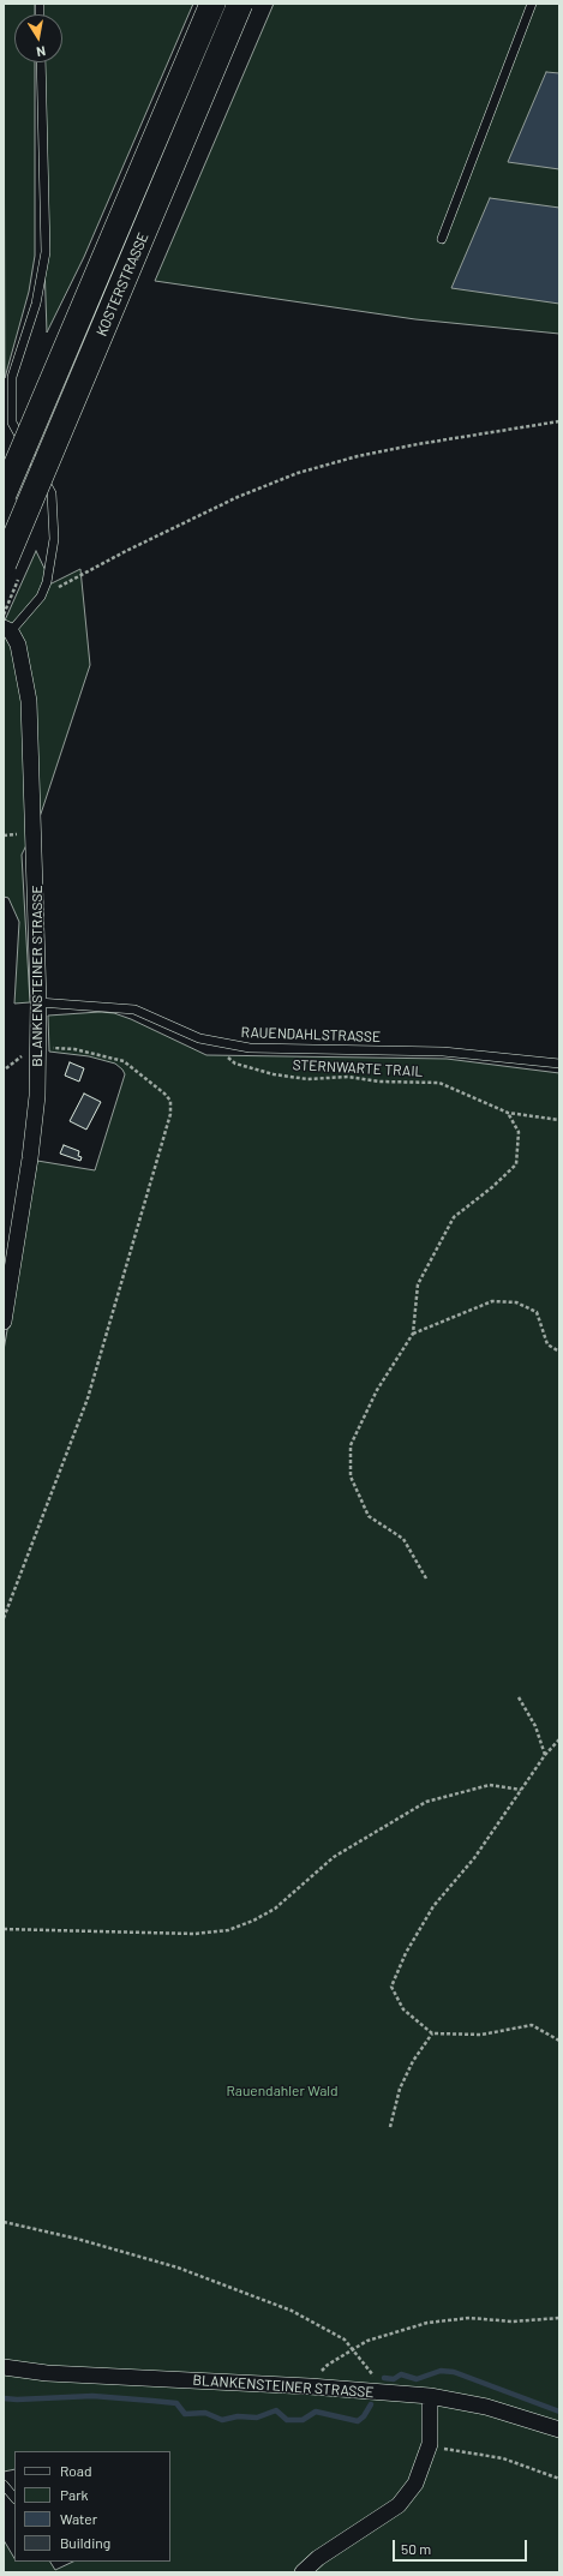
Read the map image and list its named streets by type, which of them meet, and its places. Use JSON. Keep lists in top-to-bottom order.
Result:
{
  "streets": {
    "main road": ["KOSTERSTRASSE"],
    "street": ["BLANKENSTEINER STRASSE"],
    "lane": ["RAUENDAHLSTRASSE"],
    "path": ["STERNWARTE TRAIL"]
  },
  "crossings": [
    ["BLANKENSTEINER STRASSE", "RAUENDAHLSTRASSE"],
    ["RAUENDAHLSTRASSE", "STERNWARTE TRAIL"]
  ],
  "parks": ["Rauendahler Wald"],
  "legend": [
    "Road",
    "Park",
    "Water",
    "Building"
  ],
  "scale_bar": "50 m",
  "north": "bottom"
}
